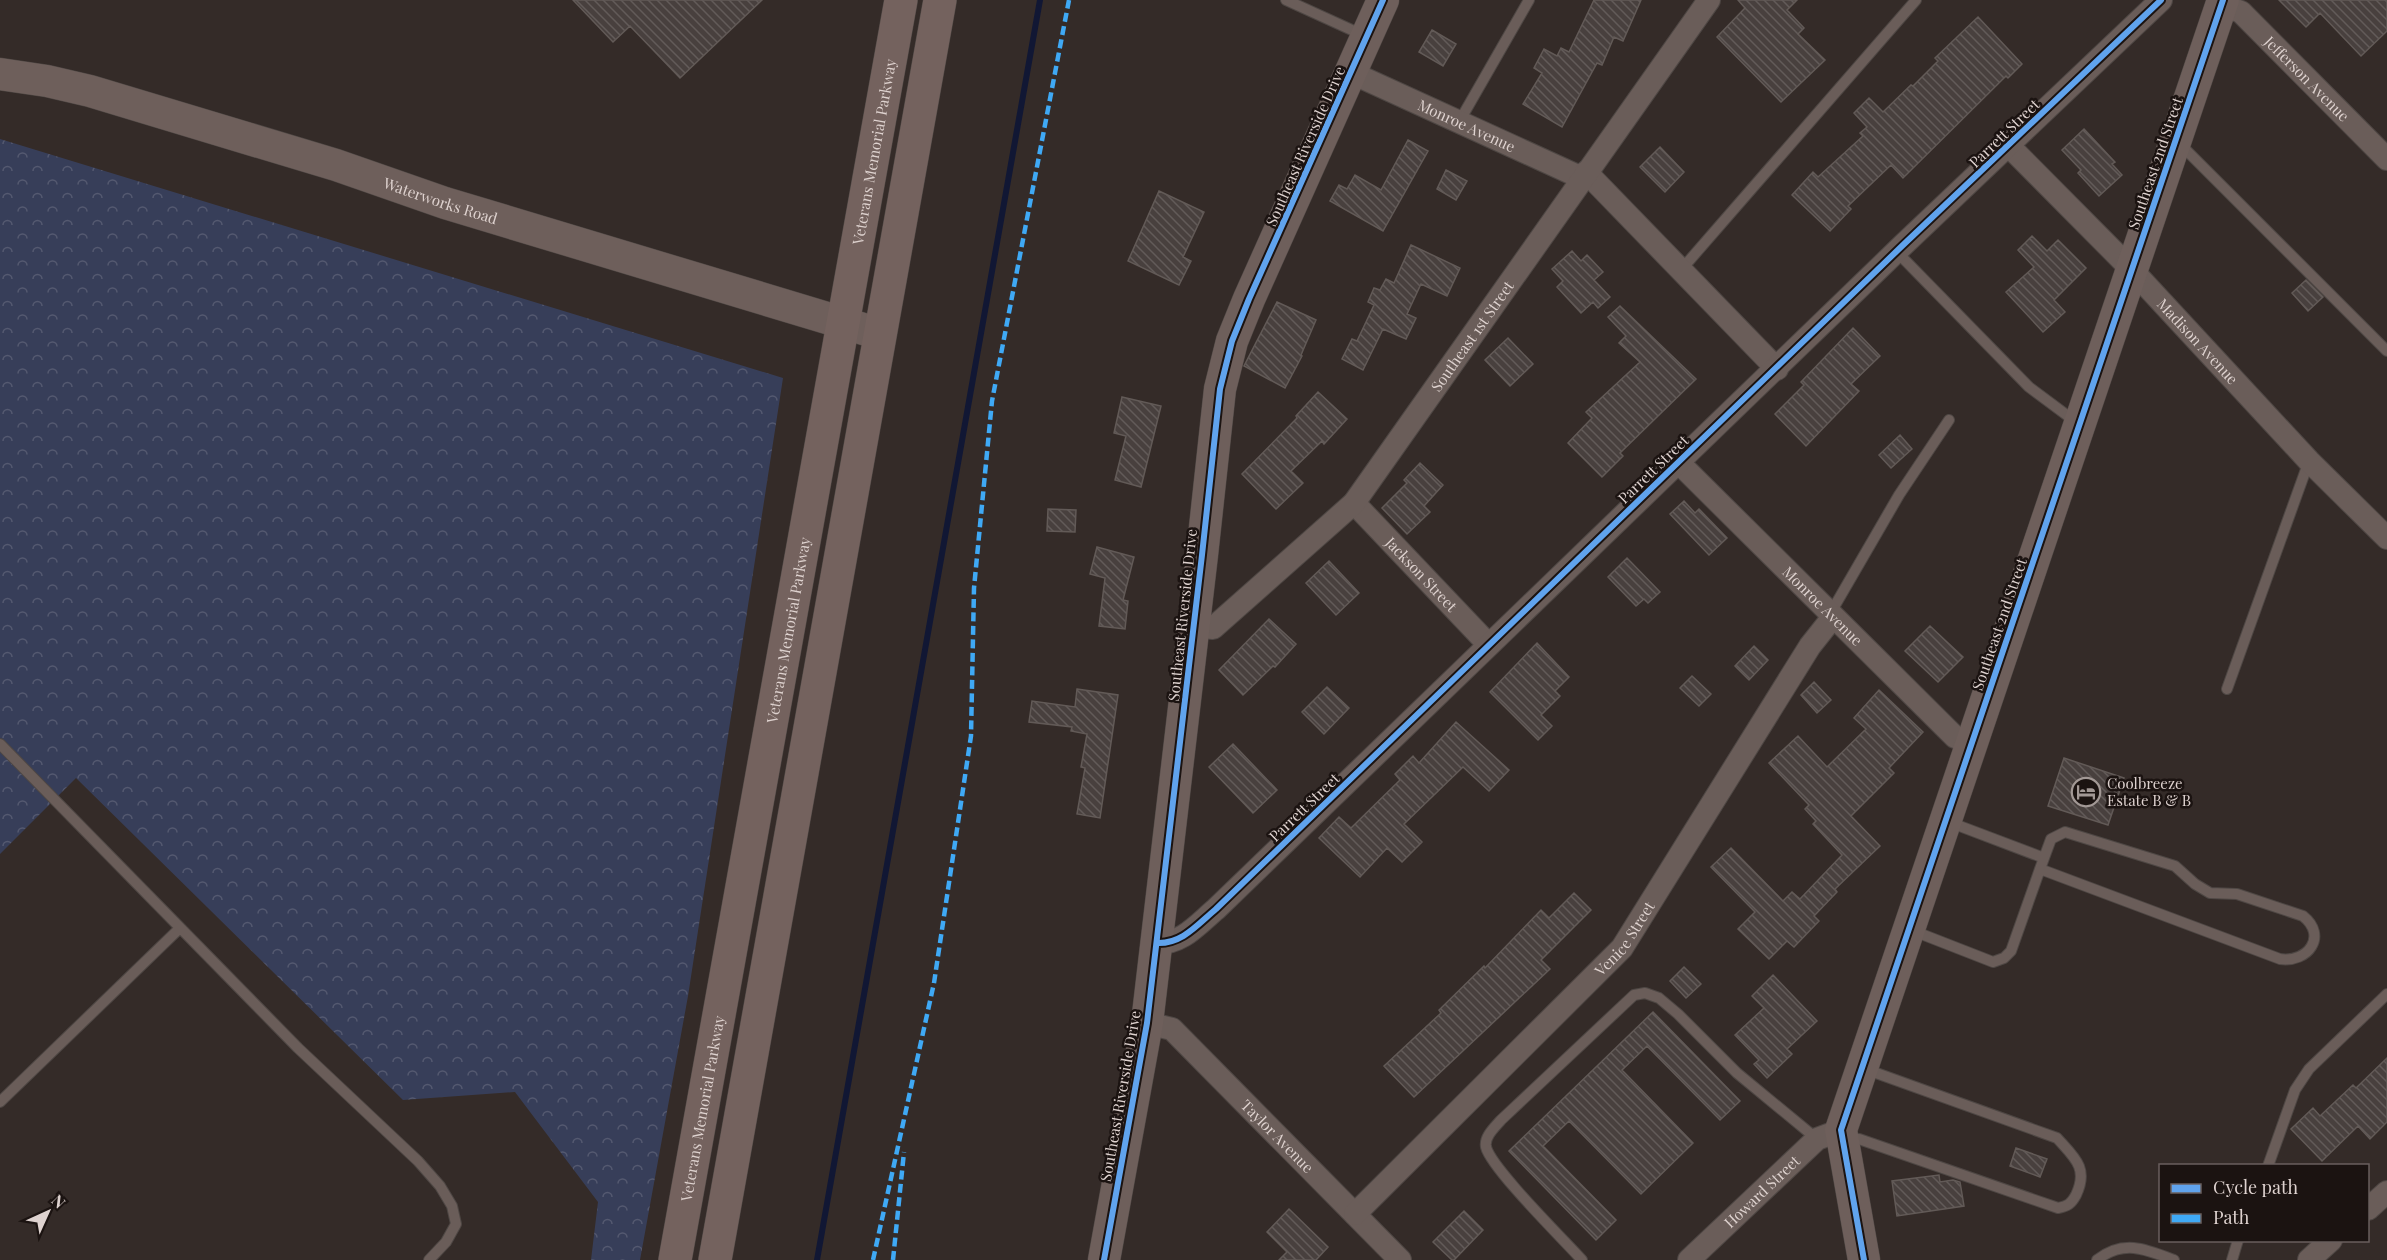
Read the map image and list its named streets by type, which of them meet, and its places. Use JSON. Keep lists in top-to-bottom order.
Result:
{
  "streets": {
    "highway": ["Veterans Memorial Parkway"],
    "street": [
      "Jefferson Avenue",
      "Monroe Avenue",
      "Parrett Street",
      "Southeast Riverside Drive",
      "Southeast 2nd Street",
      "Waterworks Road",
      "Southeast 1st Street",
      "Madison Avenue",
      "Jackson Street",
      "Venice Street",
      "Taylor Avenue",
      "Howard Street"
    ]
  },
  "crossings": [
    ["Jefferson Avenue", "Southeast 2nd Street"],
    ["Monroe Avenue", "Parrett Street"],
    ["Monroe Avenue", "Southeast Riverside Drive"],
    ["Monroe Avenue", "Southeast 2nd Street"],
    ["Monroe Avenue", "Southeast 1st Street"],
    ["Monroe Avenue", "Venice Street"],
    ["Parrett Street", "Southeast Riverside Drive"],
    ["Parrett Street", "Madison Avenue"],
    ["Parrett Street", "Jackson Street"],
    ["Southeast Riverside Drive", "Southeast 1st Street"],
    ["Southeast Riverside Drive", "Taylor Avenue"],
    ["Veterans Memorial Parkway", "Waterworks Road"],
    ["Southeast 2nd Street", "Madison Avenue"],
    ["Southeast 2nd Street", "Howard Street"],
    ["Southeast 1st Street", "Jackson Street"],
    ["Venice Street", "Taylor Avenue"]
  ],
  "places": {
    "hotel": ["Coolbreeze Estate B & B"]
  },
  "legend": ["Cycle path", "Path"],
  "north": "top right"
}
